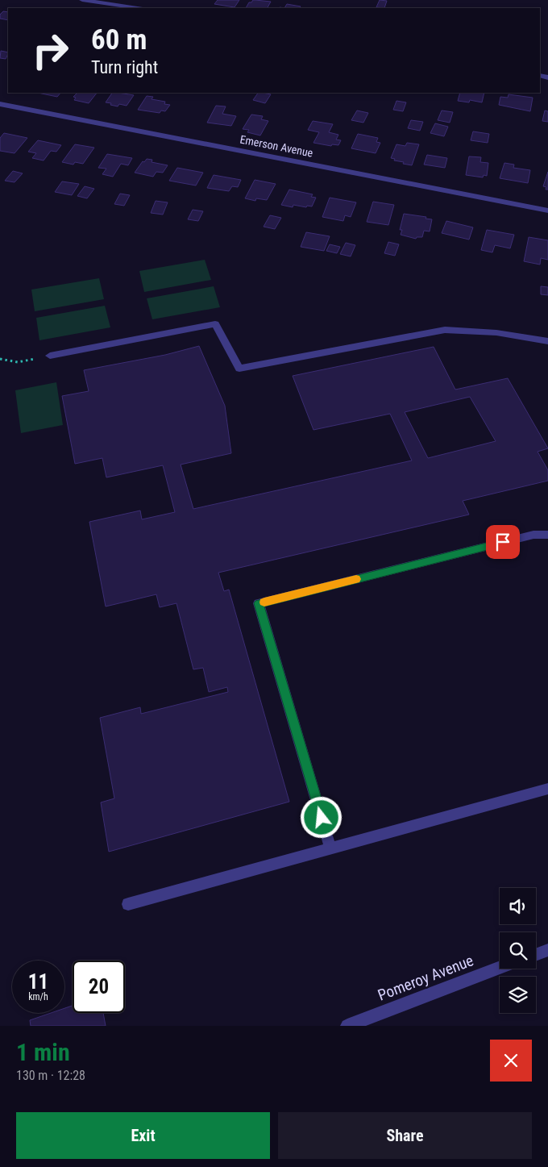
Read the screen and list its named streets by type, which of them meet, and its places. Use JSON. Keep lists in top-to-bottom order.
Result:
{
  "streets": {
    "street": ["Emerson Avenue", "Pomeroy Avenue"]
  },
  "page": {
    "turn": ["60 m", "Turn right"],
    "speed": "11 km/h",
    "limit": "20",
    "heading": ["1 min", "130 m · 12:28"],
    "buttons": ["Exit", "Share"]
  }
}
